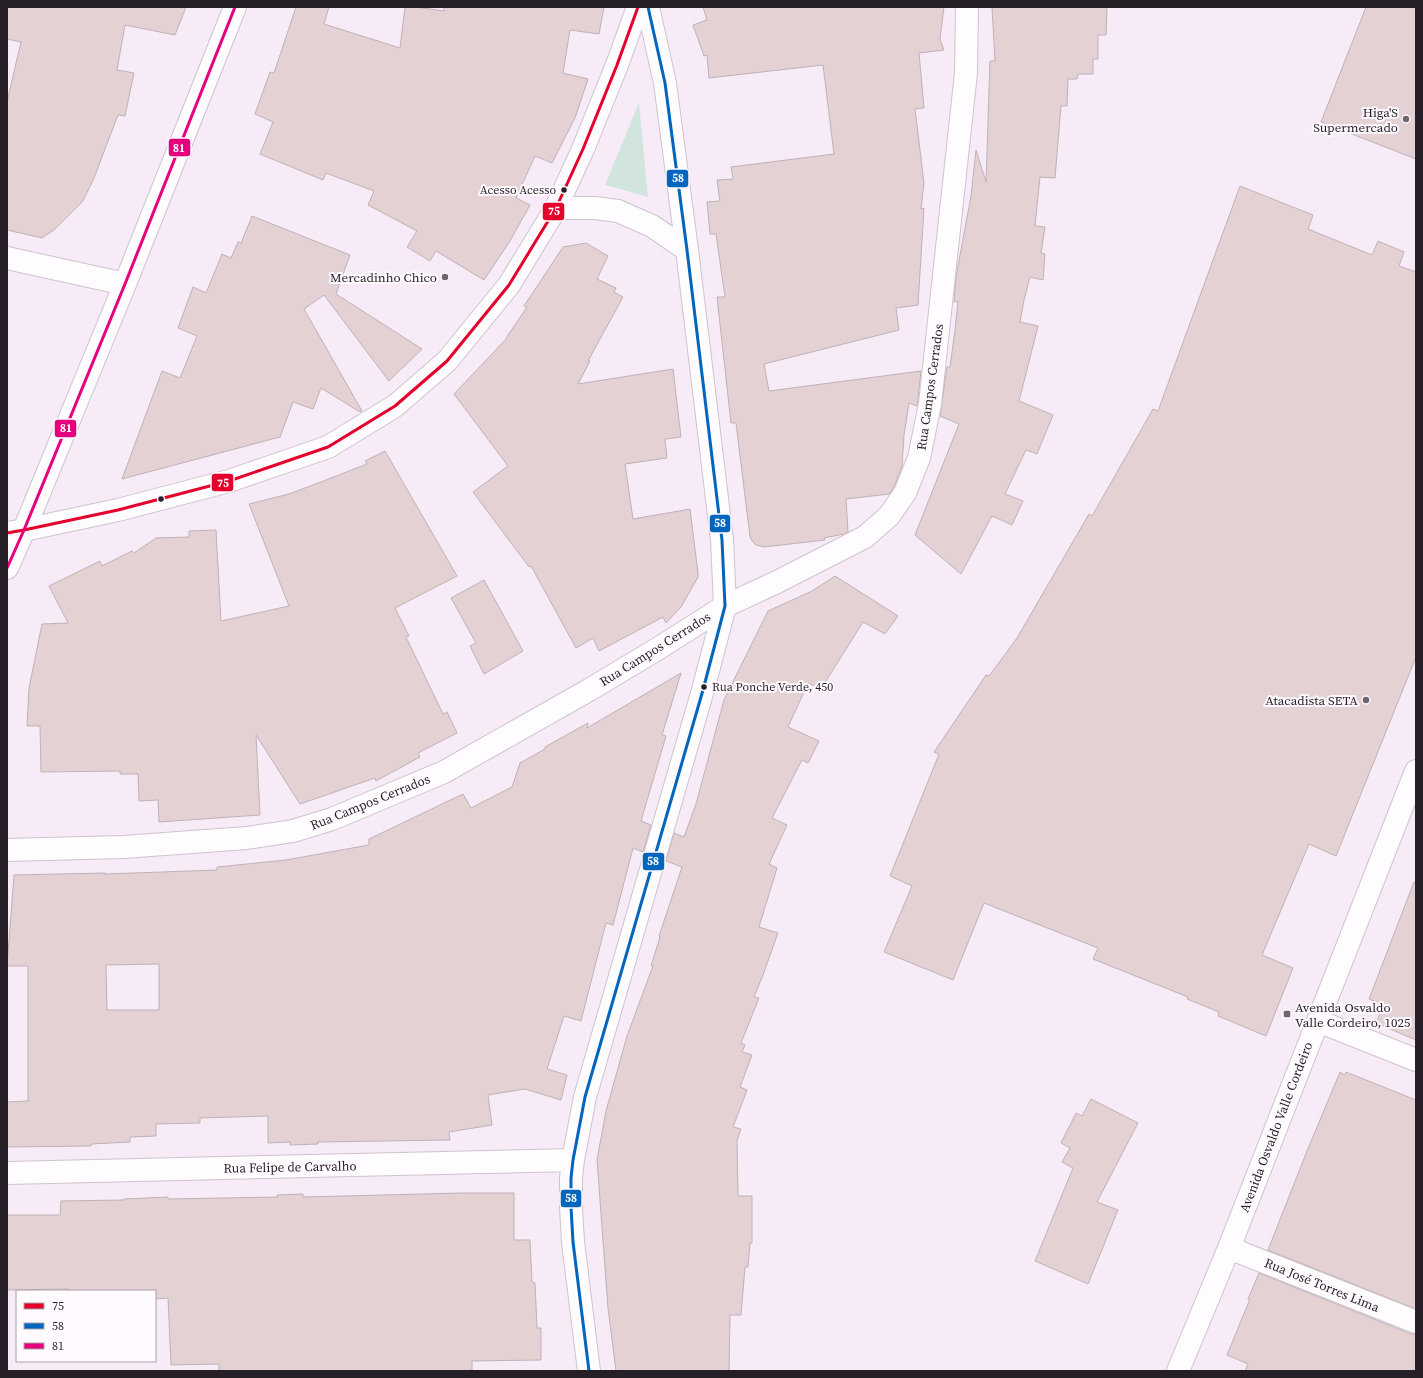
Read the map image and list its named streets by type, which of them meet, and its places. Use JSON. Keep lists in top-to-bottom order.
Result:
{
  "streets": {
    "street": [
      "Rua Campos Cerrados",
      "Avenida Osvaldo Valle Cordeiro",
      "Rua Felipe de Carvalho",
      "Rua José Torres Lima"
    ]
  },
  "crossings": [
    ["Avenida Osvaldo Valle Cordeiro", "Rua José Torres Lima"]
  ],
  "places": {
    "other": [
      "Higa'S Supermercado",
      "Acesso Acesso",
      "Mercadinho Chico",
      "Rua Ponche Verde, 450",
      "Atacadista SETA"
    ],
    "transit": ["Avenida Osvaldo Valle Cordeiro, 1025"]
  },
  "lines": ["transit line 75", "transit line 58", "transit line 81"],
  "legend": ["75", "58", "81"]
}
